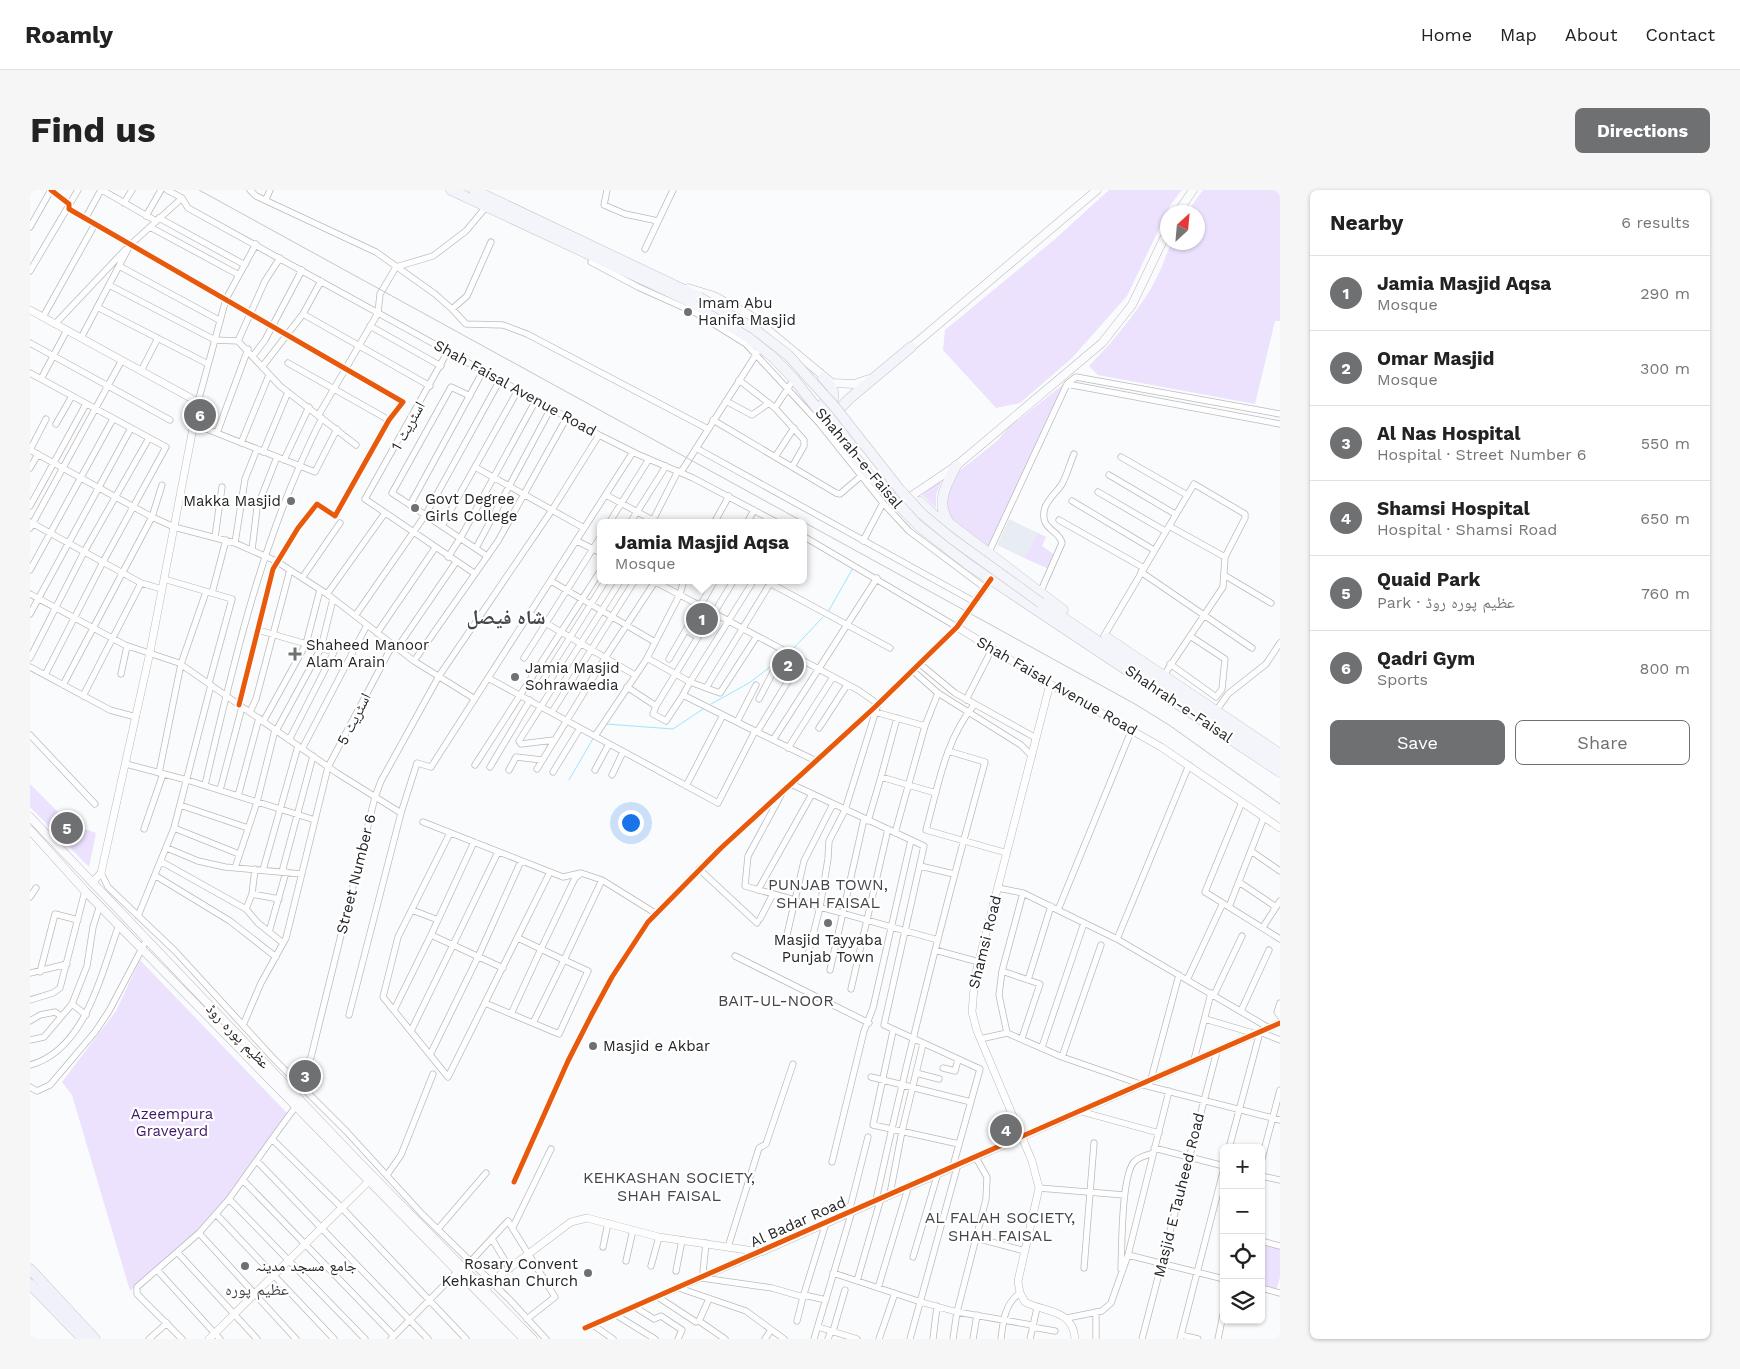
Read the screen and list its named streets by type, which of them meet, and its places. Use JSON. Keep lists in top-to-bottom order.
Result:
{
  "streets": {
    "highway": ["Shahrah-e-Faisal"],
    "main road": ["عظیم پورہ روڈ"],
    "street": [
      "Shah Faisal Avenue Road",
      "اسٹریٹ 1",
      "اسٹریٹ 5",
      "Street Number 6",
      "Shamsi Road",
      "Masjid E Tauheed Road",
      "Al Badar Road"
    ]
  },
  "crossings": [
    ["Shah Faisal Avenue Road", "اسٹریٹ 1"],
    ["Shah Faisal Avenue Road", "Street Number 6"],
    ["Shah Faisal Avenue Road", "Shamsi Road"],
    ["Shamsi Road", "Al Badar Road"],
    ["Masjid E Tauheed Road", "Al Badar Road"]
  ],
  "districts": [
    "شاہ فیصل",
    "PUNJAB TOWN, SHAH FAISAL",
    "BAIT-UL-NOOR",
    "KEHKASHAN SOCIETY, SHAH FAISAL",
    "AL FALAH SOCIETY, SHAH FAISAL",
    "عظیم پورہ"
  ],
  "parks": ["Azeempura Graveyard"],
  "places": {
    "other": [
      "Imam Abu Hanifa Masjid",
      "Makka Masjid",
      "Govt Degree Girls College",
      "Jamia Masjid Sohrawaedia",
      "Masjid Tayyaba Punjab Town",
      "Masjid e Akbar",
      "جامع مسجد مدینہ",
      "Rosary Convent Kehkashan Church"
    ],
    "health": ["Shaheed Manoor Alam Arain"]
  },
  "north": "top right",
  "page": {
    "header": "Roamly",
    "nav": [
      "Home",
      "Map",
      "About",
      "Contact"
    ],
    "buttons": [
      "Directions",
      ["Save", "Share"]
    ],
    "title": "Find us",
    "heading": ["Nearby", "6 results"],
    "list": [
      {
        "mark": "1",
        "name": "Jamia Masjid Aqsa",
        "note": "Mosque",
        "value": "290 m"
      },
      {
        "mark": "2",
        "name": "Omar Masjid",
        "note": "Mosque",
        "value": "300 m"
      },
      {
        "mark": "3",
        "name": "Al Nas Hospital",
        "note": "Hospital · Street Number 6",
        "value": "550 m"
      },
      {
        "mark": "4",
        "name": "Shamsi Hospital",
        "note": "Hospital · Shamsi Road",
        "value": "650 m"
      },
      {
        "mark": "5",
        "name": "Quaid Park",
        "note": "Park · عظیم پورہ روڈ",
        "value": "760 m"
      },
      {
        "mark": "6",
        "name": "Qadri Gym",
        "note": "Sports",
        "value": "800 m"
      }
    ],
    "pins": [
      "6",
      "1",
      "2",
      "5",
      "3",
      "4"
    ],
    "popup": ["Jamia Masjid Aqsa", "Mosque"],
    "map_buttons": ["+", "−"]
  }
}
